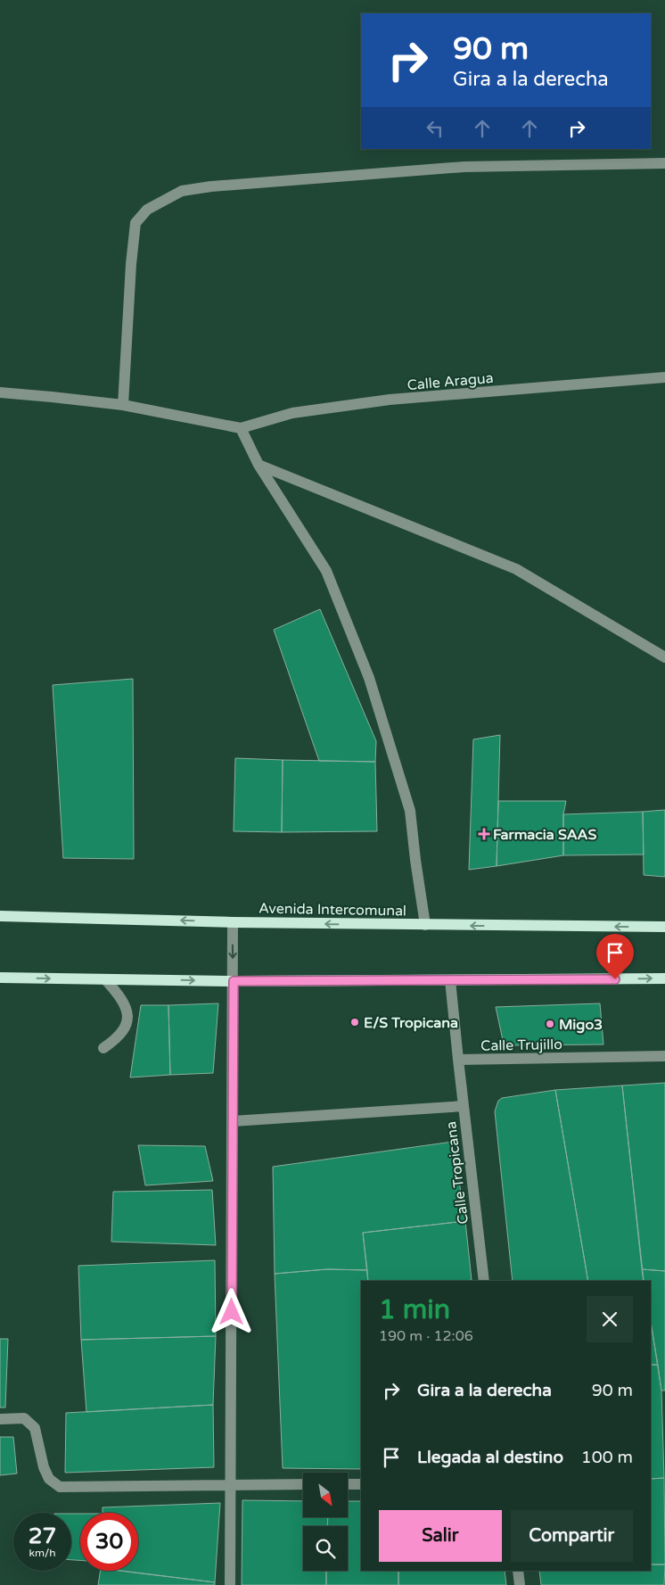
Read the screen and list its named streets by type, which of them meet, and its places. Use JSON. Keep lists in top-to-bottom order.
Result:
{
  "streets": {
    "main road": ["Avenida Intercomunal"],
    "street": ["Calle Aragua", "Calle Trujillo", "Calle Tropicana"]
  },
  "crossings": [
    ["Calle Trujillo", "Calle Tropicana"]
  ],
  "places": {
    "health": ["Farmacia SAAS"],
    "other": ["E/S Tropicana", "Migo3"]
  },
  "north": "bottom right",
  "page": {
    "turn": ["90 m", "Gira a la derecha"],
    "heading": ["1 min", "190 m · 12:06"],
    "list": [
      {
        "name": "Gira a la derecha",
        "value": "90 m"
      },
      {
        "name": "Llegada al destino",
        "value": "100 m"
      }
    ],
    "buttons": ["Salir", "Compartir"],
    "speed": "27 km/h",
    "limit": "30"
  }
}
